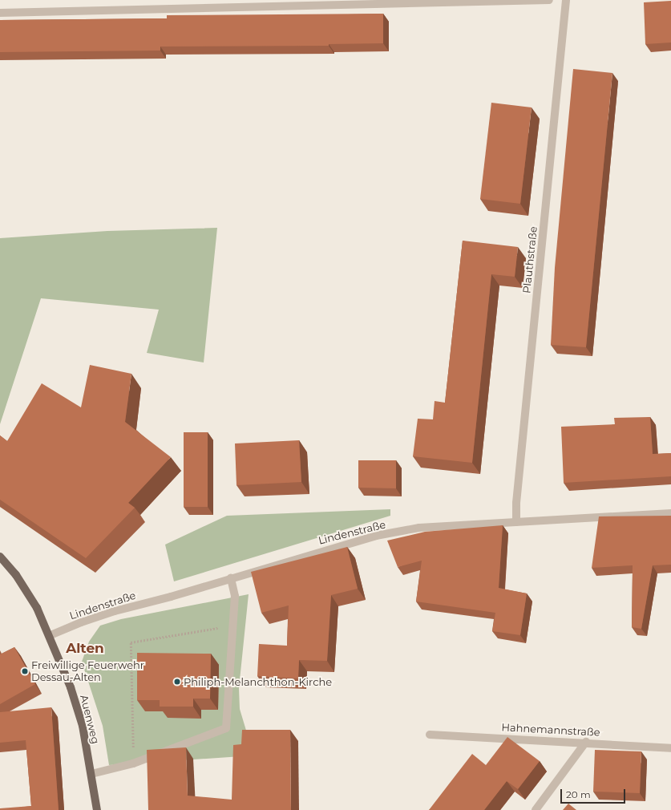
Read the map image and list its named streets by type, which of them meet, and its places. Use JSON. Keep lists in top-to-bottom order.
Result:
{
  "streets": {
    "main road": ["Auenweg"],
    "street": ["Plauthstraße", "Lindenstraße", "Hahnemannstraße"]
  },
  "crossings": [
    ["Plauthstraße", "Lindenstraße"],
    ["Lindenstraße", "Auenweg"]
  ],
  "districts": ["Alten"],
  "places": ["Freiwillige Feuerwehr Dessau-Alten", "Philiph-Melanchthon-Kirche"],
  "scale_bar": "20 m"
}
